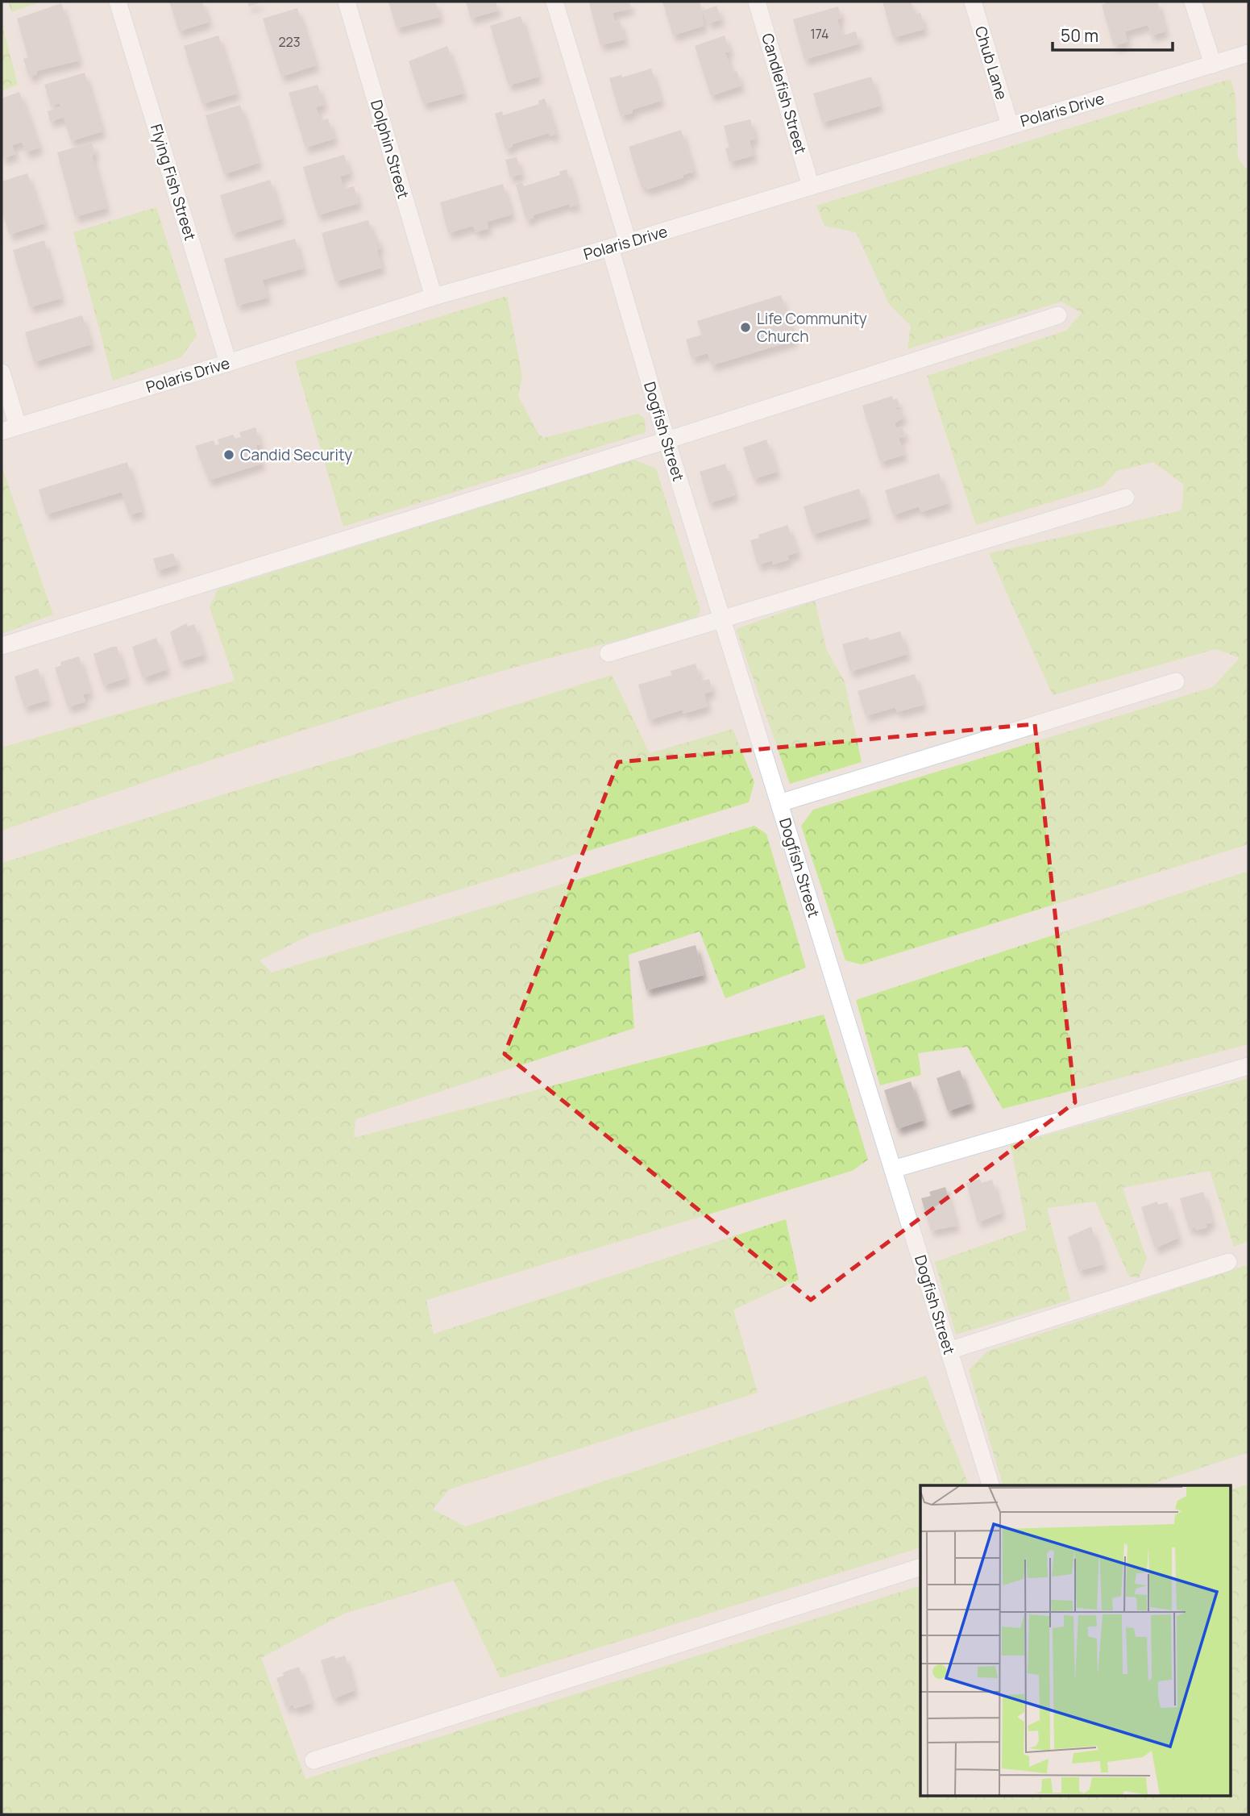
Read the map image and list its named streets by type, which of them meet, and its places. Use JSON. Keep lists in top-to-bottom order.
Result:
{
  "streets": {
    "street": [
      "Chub Lane",
      "Candlefish Street",
      "Polaris Drive",
      "Dolphin Street",
      "Flying Fish Street",
      "Dogfish Street"
    ]
  },
  "crossings": [
    ["Chub Lane", "Polaris Drive"],
    ["Candlefish Street", "Polaris Drive"],
    ["Polaris Drive", "Dolphin Street"],
    ["Polaris Drive", "Flying Fish Street"],
    ["Polaris Drive", "Dogfish Street"]
  ],
  "places": ["Life Community Church", "Candid Security"],
  "house_numbers": ["174", "223"],
  "scale_bar": "50 m"
}
